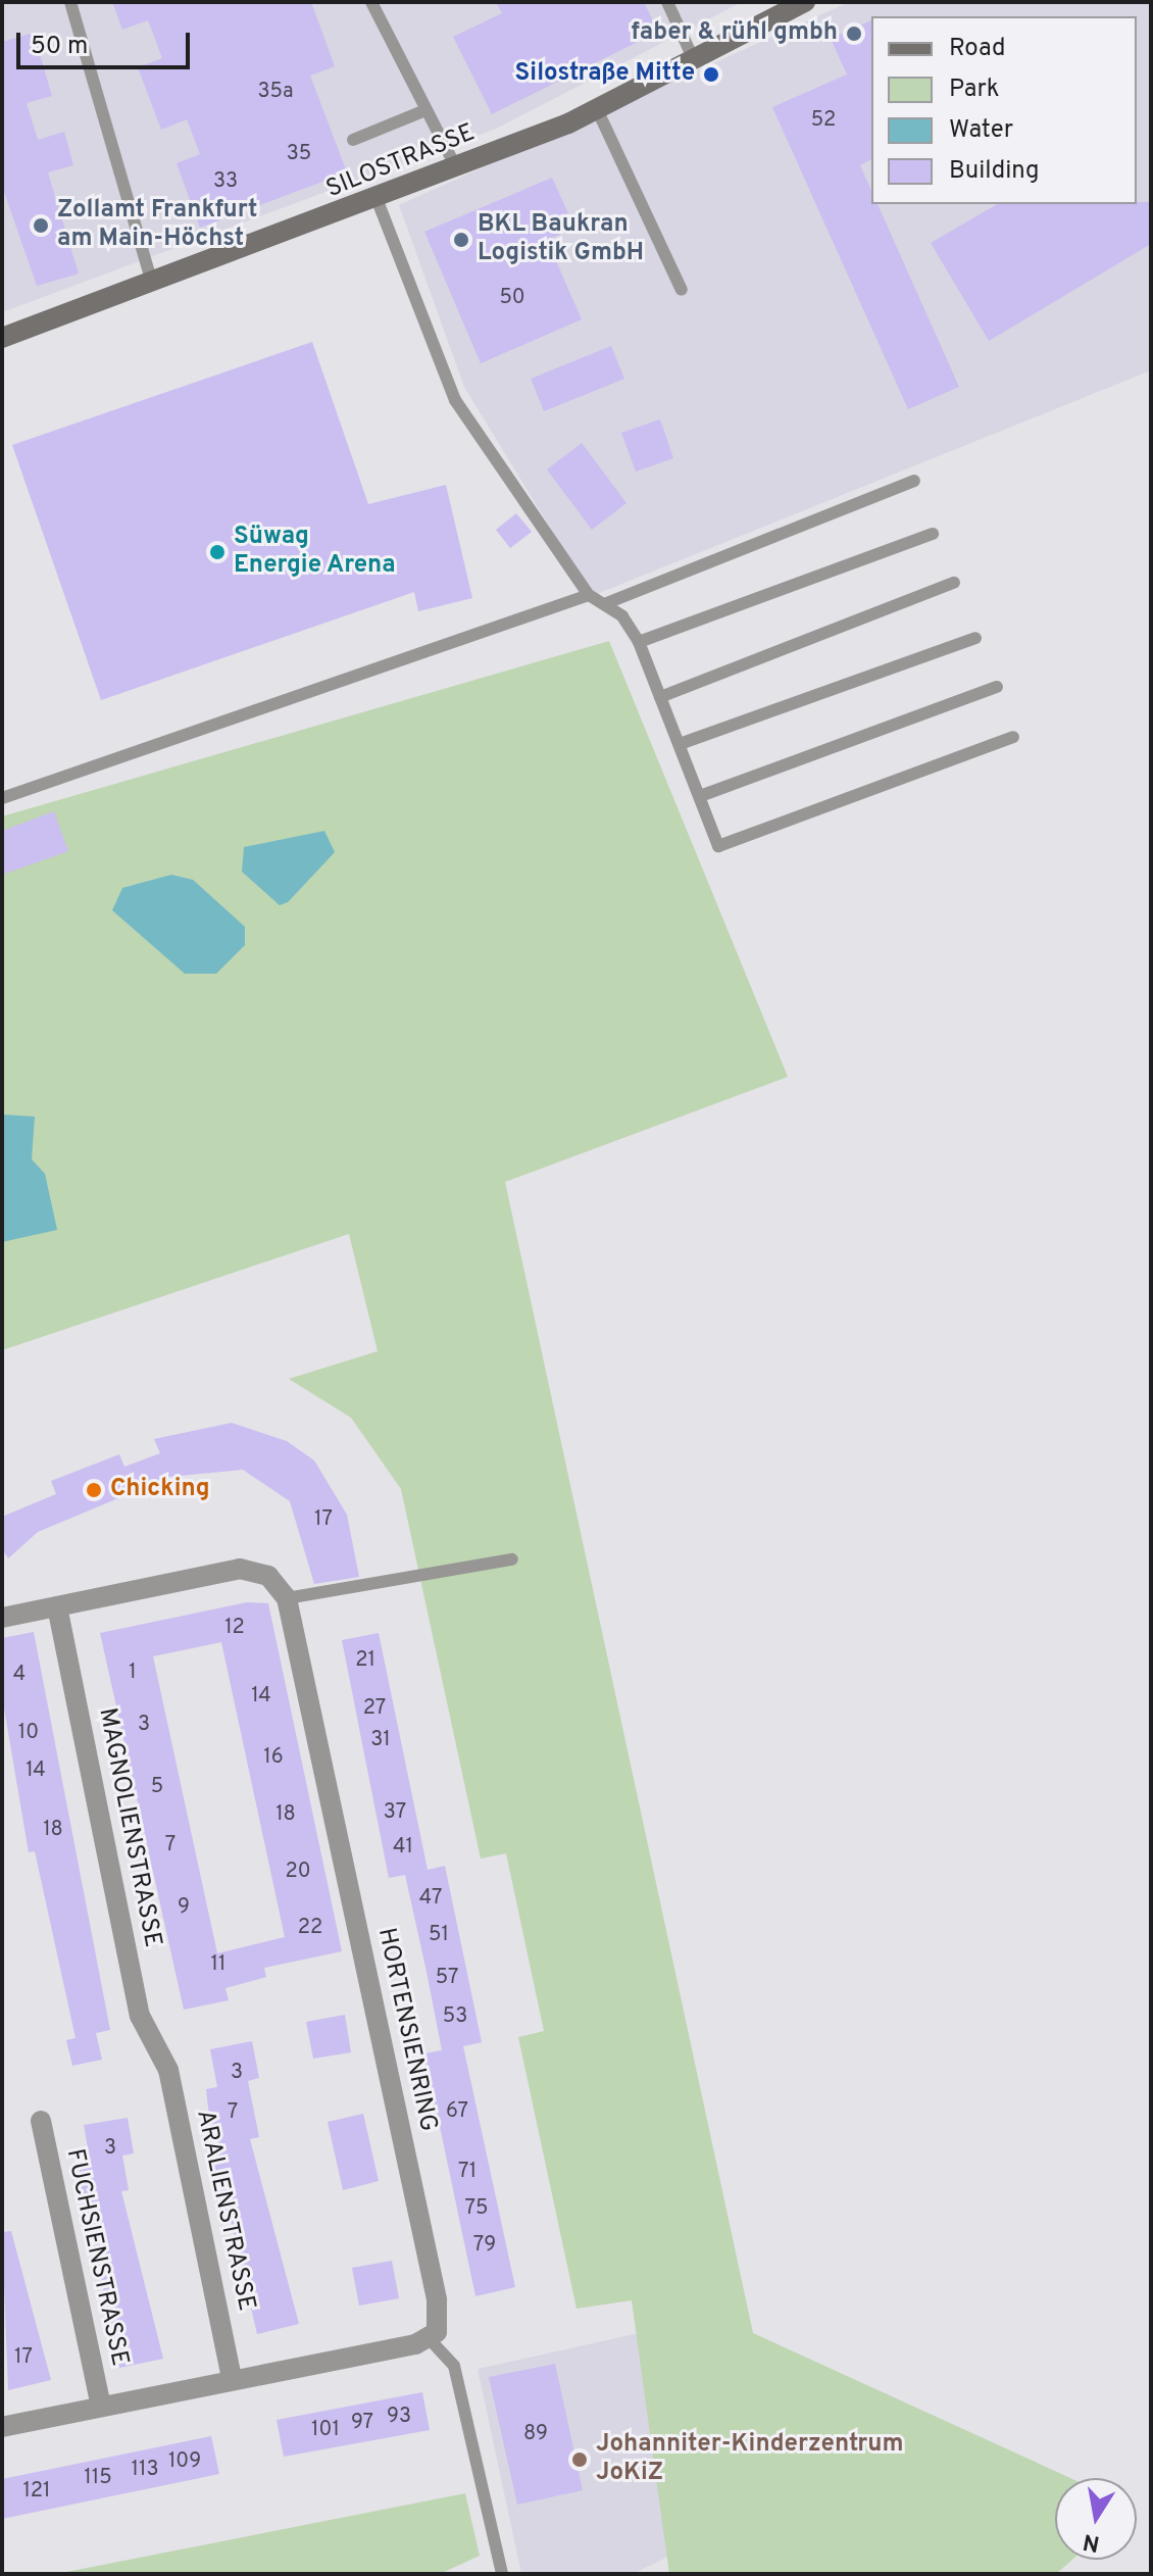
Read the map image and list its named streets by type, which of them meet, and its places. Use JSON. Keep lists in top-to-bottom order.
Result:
{
  "streets": {
    "main road": ["SILOSTRASSE"],
    "street": [
      "MAGNOLIENSTRASSE",
      "HORTENSIENRING",
      "ARALIENSTRASSE",
      "FUCHSIENSTRASSE"
    ]
  },
  "crossings": [
    ["MAGNOLIENSTRASSE", "ARALIENSTRASSE"]
  ],
  "places": [
    "faber & rühl gmbh",
    "Silostraße Mitte",
    "Zollamt Frankfurt am Main-Höchst",
    "BKL Baukran Logistik GmbH",
    "Süwag Energie Arena",
    "Chicking",
    "Johanniter-Kinderzentrum JoKiZ"
  ],
  "house_numbers": [
    "35a",
    "52",
    "35",
    "33",
    "50",
    "17",
    "12",
    "21",
    "1",
    "4",
    "14",
    "27",
    "3",
    "10",
    "31",
    "16",
    "14",
    "5",
    "37",
    "18",
    "18",
    "7",
    "41",
    "20",
    "47",
    "9",
    "22",
    "51",
    "11",
    "57",
    "53",
    "3",
    "67",
    "7",
    "3",
    "71",
    "75",
    "79",
    "17",
    "93",
    "97",
    "101",
    "89",
    "109",
    "113",
    "115",
    "121"
  ],
  "legend": [
    "Road",
    "Park",
    "Water",
    "Building"
  ],
  "scale_bar": "50 m",
  "north": "bottom"
}
